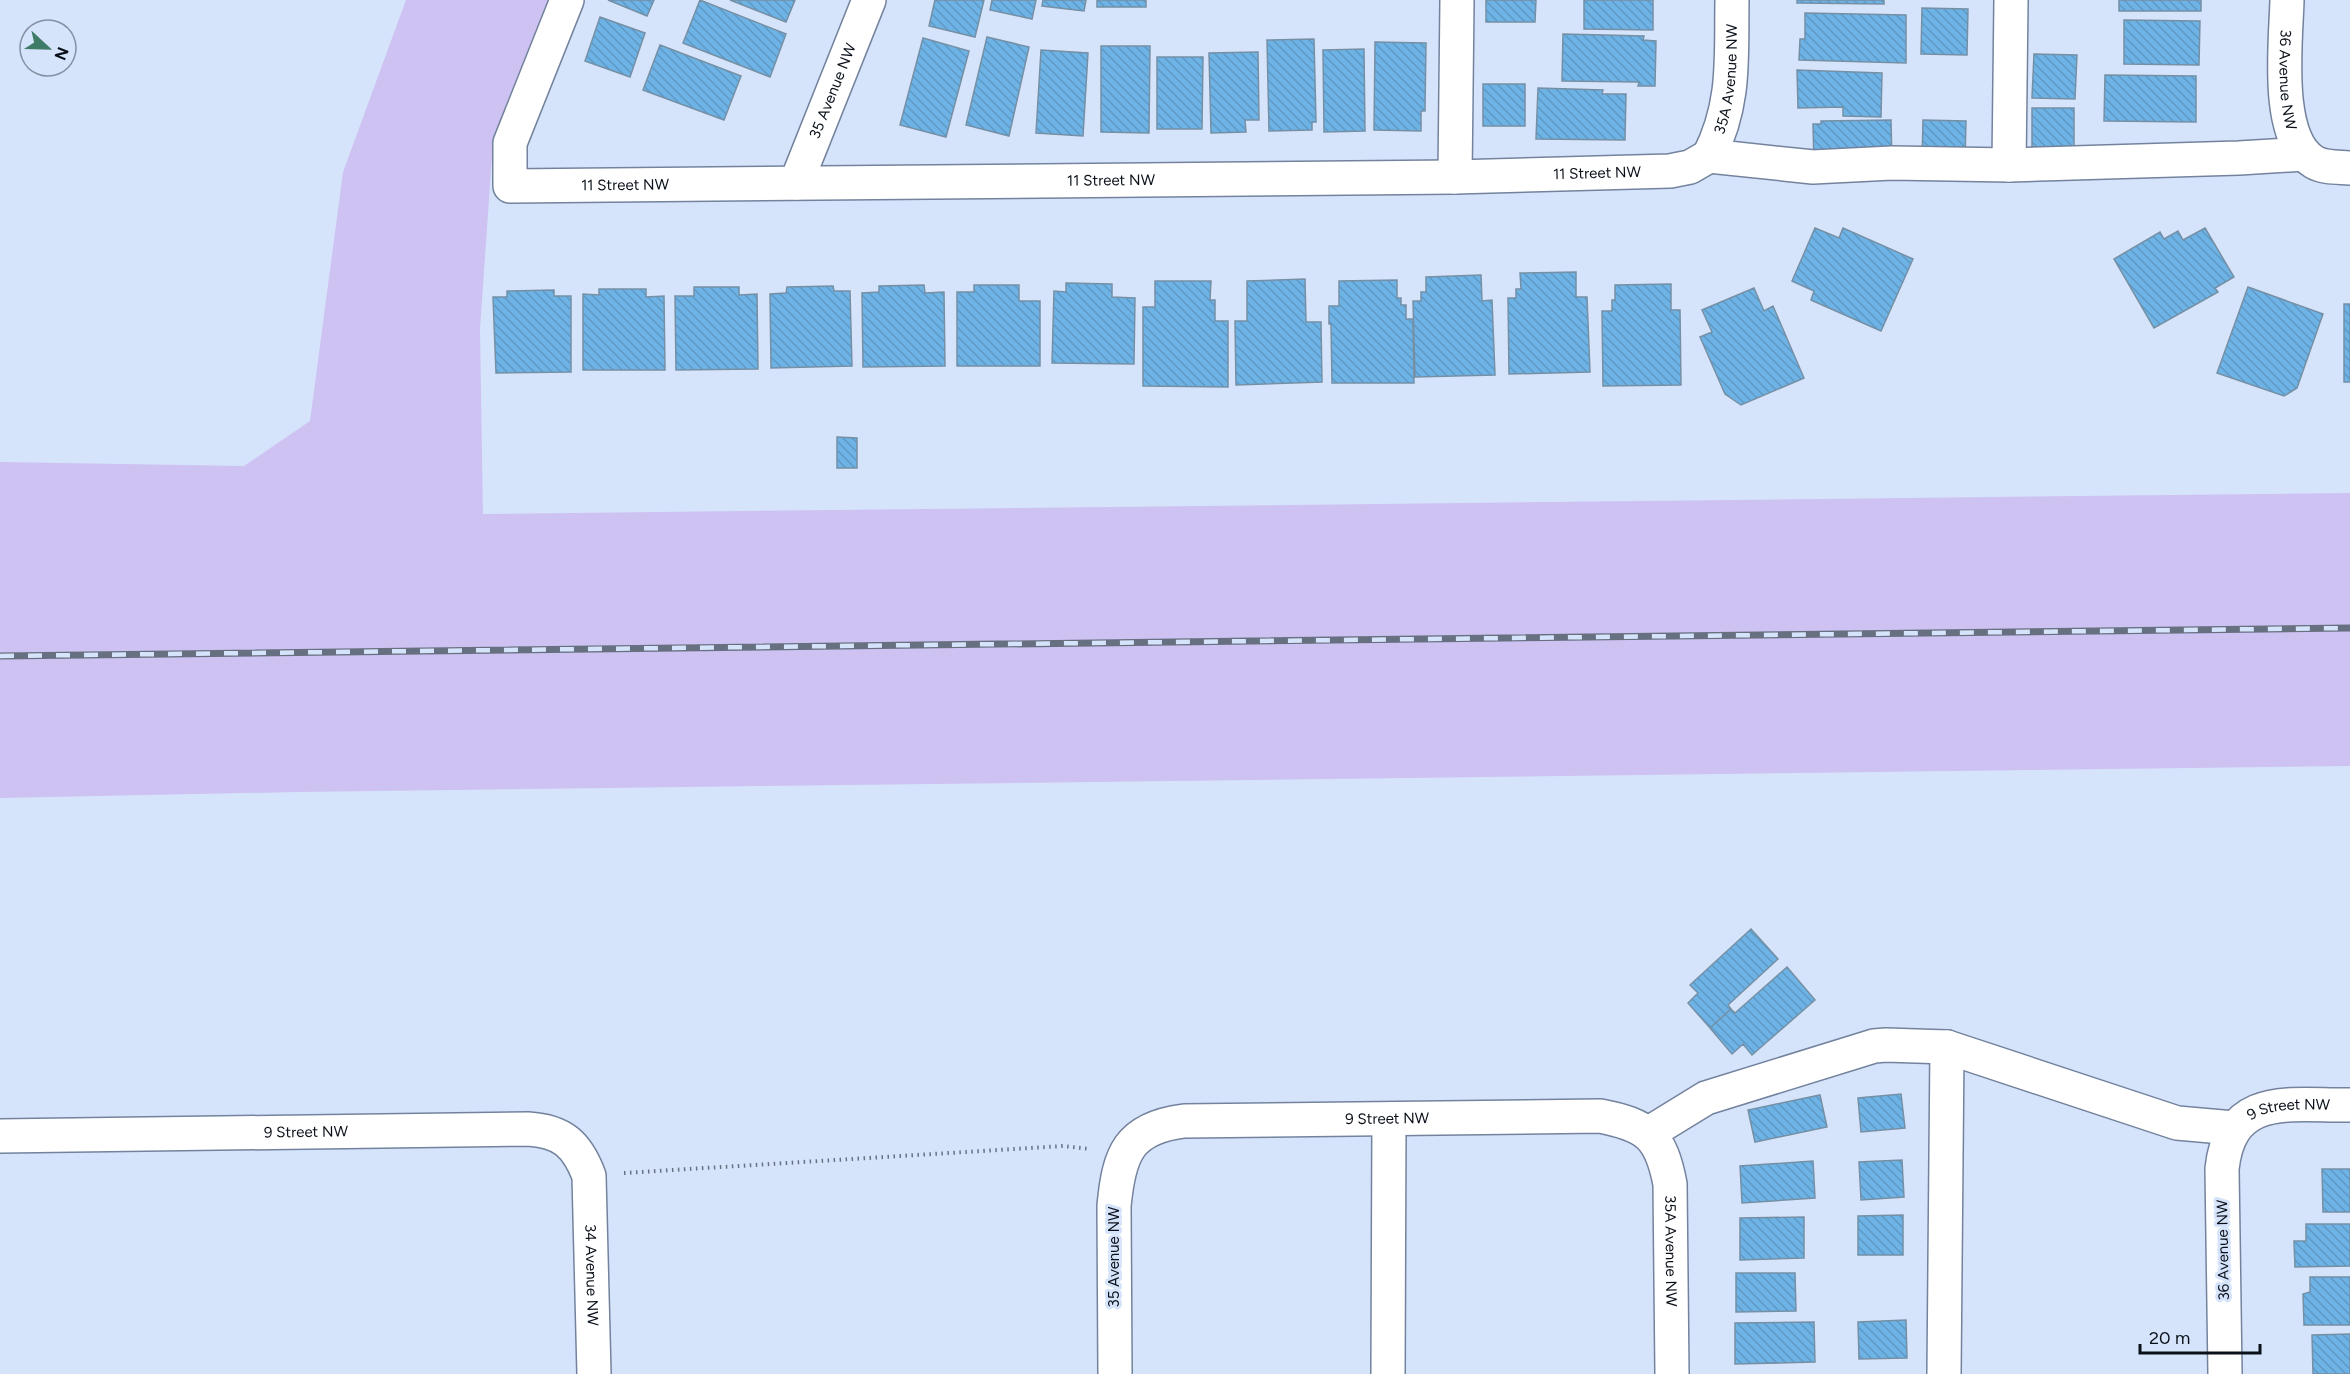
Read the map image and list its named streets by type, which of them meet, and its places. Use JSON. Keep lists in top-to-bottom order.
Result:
{
  "streets": {
    "street": [
      "36 Avenue NW",
      "35A Avenue NW",
      "35 Avenue NW",
      "11 Street NW",
      "9 Street NW",
      "34 Avenue NW"
    ]
  },
  "crossings": [
    ["36 Avenue NW", "9 Street NW"],
    ["35A Avenue NW", "11 Street NW"],
    ["35A Avenue NW", "9 Street NW"],
    ["35 Avenue NW", "11 Street NW"],
    ["35 Avenue NW", "9 Street NW"],
    ["9 Street NW", "34 Avenue NW"]
  ],
  "scale_bar": "20 m",
  "north": "right"
}
